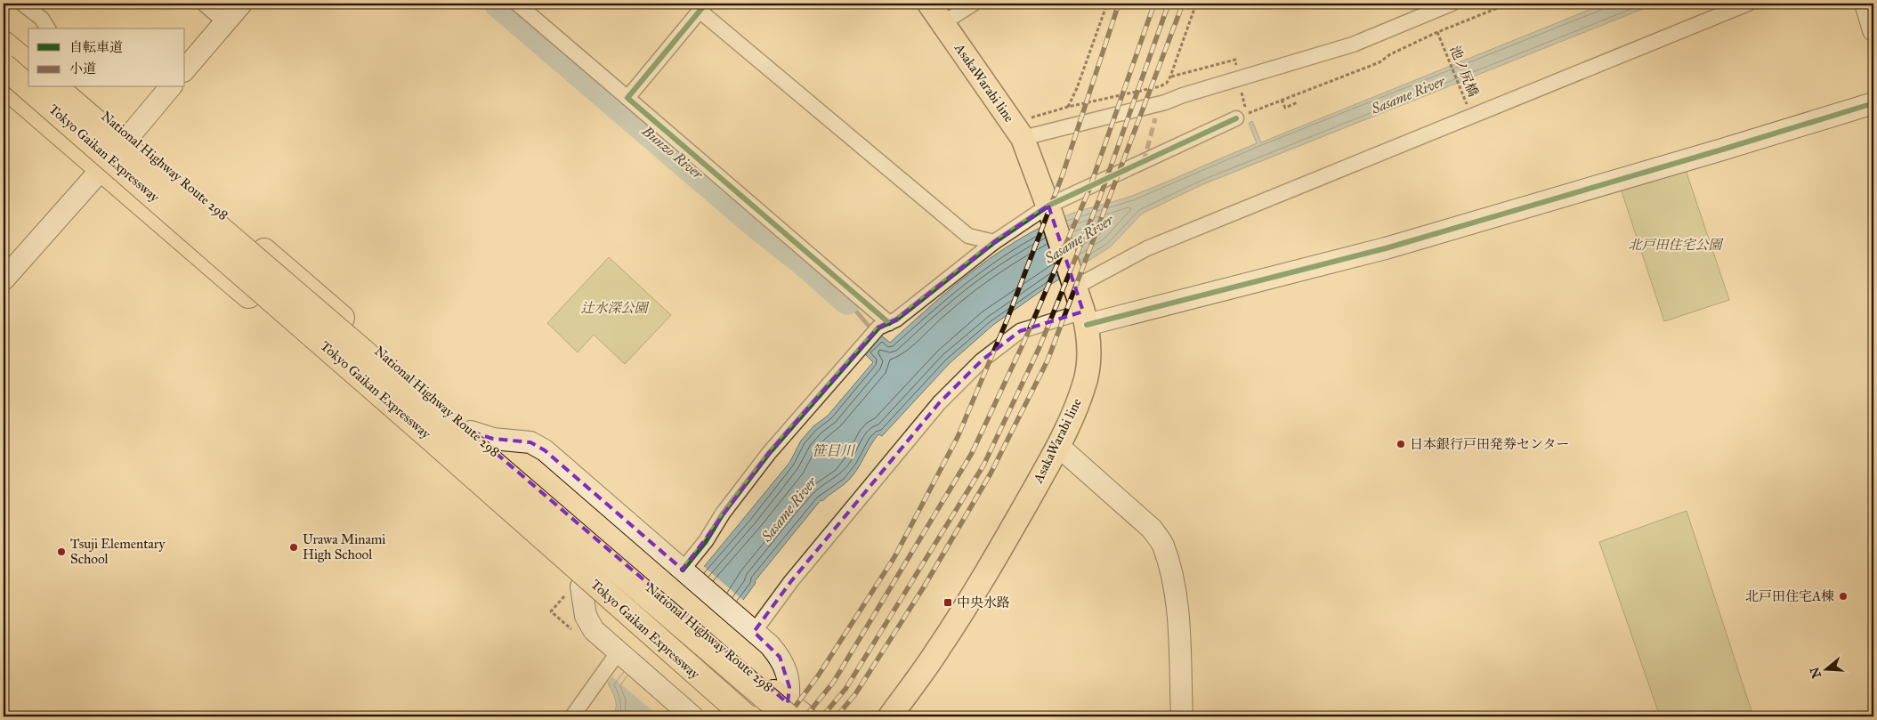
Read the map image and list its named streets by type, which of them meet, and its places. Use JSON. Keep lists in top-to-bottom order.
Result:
{
  "streets": {
    "highway": ["Tokyo Gaikan Expressway", "National Highway Route 298"],
    "main road": ["AsakaWarabi line"],
    "path": ["池ノ尻橋"]
  },
  "crossings": [
    ["Tokyo Gaikan Expressway", "National Highway Route 298"]
  ],
  "water": ["Sasame River", "Bunzo River", "笹目川"],
  "parks": ["北戸田住宅公園", "辻水深公園"],
  "places": {
    "other": [
      "日本銀行戸田発券センター",
      "Urawa Minami High School",
      "Tsuji Elementary School",
      "北戸田住宅A棟"
    ],
    "transit": ["中央水路"]
  },
  "legend": ["自転車道", "小道"],
  "north": "left"
}
